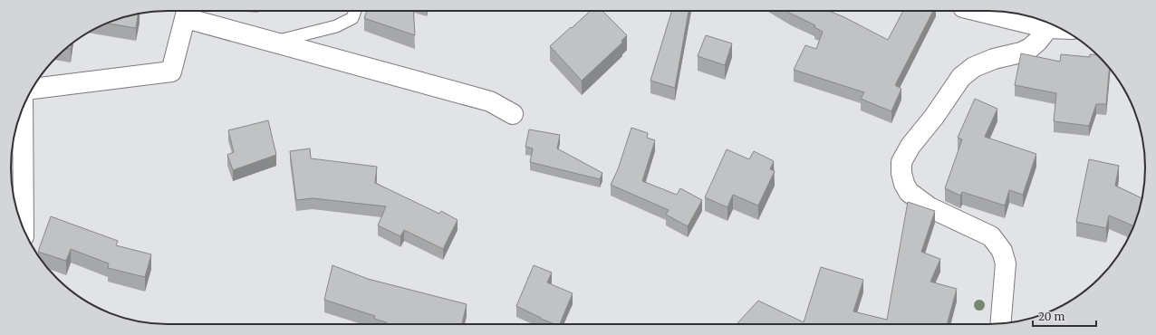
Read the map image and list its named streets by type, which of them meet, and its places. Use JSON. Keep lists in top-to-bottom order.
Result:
{
  "scale_bar": "20 m"
}
